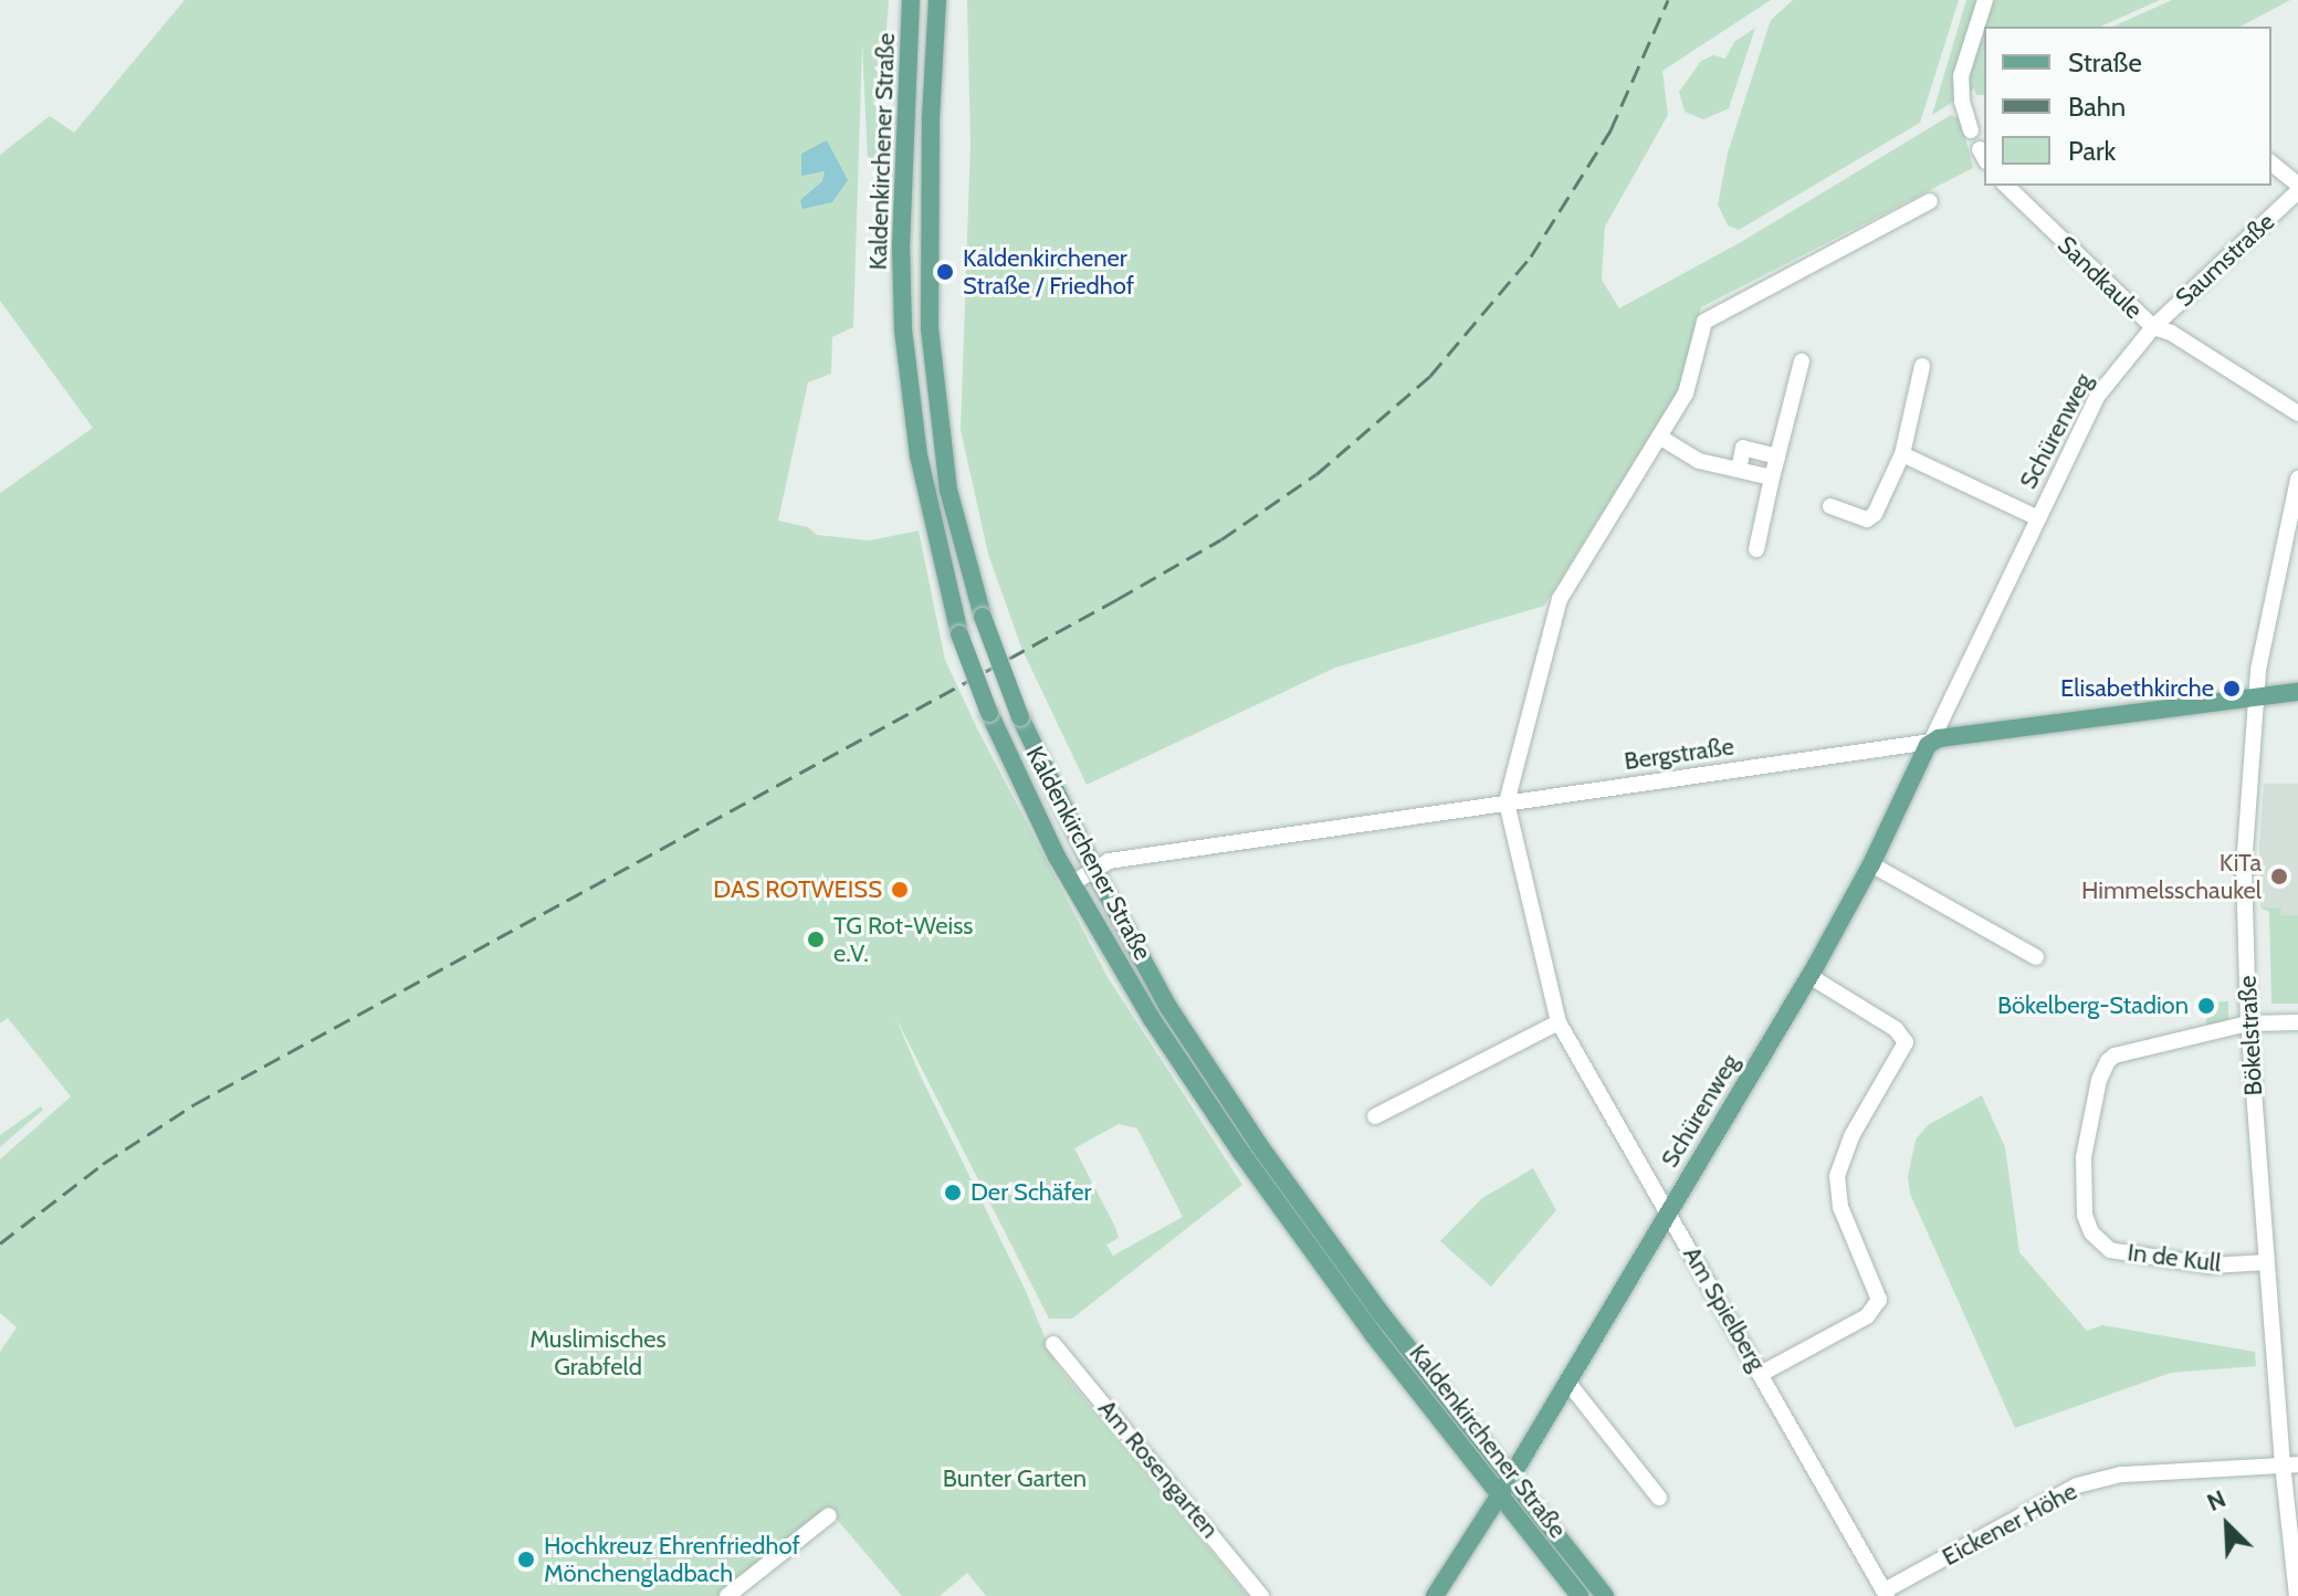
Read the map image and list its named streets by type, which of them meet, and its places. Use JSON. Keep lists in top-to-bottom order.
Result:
{
  "streets": {
    "main road": ["Kaldenkirchener Straße", "Schürenweg", "Bergstraße"],
    "street": [
      "Saumstraße",
      "Sandkaule",
      "Bökelstraße",
      "In de Kull",
      "Am Spielberg",
      "Am Rosengarten",
      "Eickener Höhe"
    ]
  },
  "crossings": [
    ["Kaldenkirchener Straße", "Schürenweg"],
    ["Kaldenkirchener Straße", "Bergstraße"],
    ["Saumstraße", "Sandkaule"],
    ["Saumstraße", "Schürenweg"],
    ["Sandkaule", "Schürenweg"],
    ["Schürenweg", "Bergstraße"],
    ["Schürenweg", "Am Spielberg"],
    ["Bergstraße", "Bökelstraße"],
    ["Bergstraße", "Am Spielberg"],
    ["Bökelstraße", "In de Kull"],
    ["Bökelstraße", "Eickener Höhe"],
    ["Am Spielberg", "Eickener Höhe"]
  ],
  "parks": ["Muslimisches Grabfeld", "Bunter Garten"],
  "places": [
    "Kaldenkirchener Straße / Friedhof",
    "Elisabethkirche",
    "KiTa Himmelsschaukel",
    "DAS ROTWEISS",
    "TG Rot-Weiss e.V.",
    "Bökelberg-Stadion",
    "Der Schäfer",
    "Hochkreuz Ehrenfriedhof Mönchengladbach"
  ],
  "legend": ["Straße", "Bahn", "Park"],
  "north": "top left"
}
